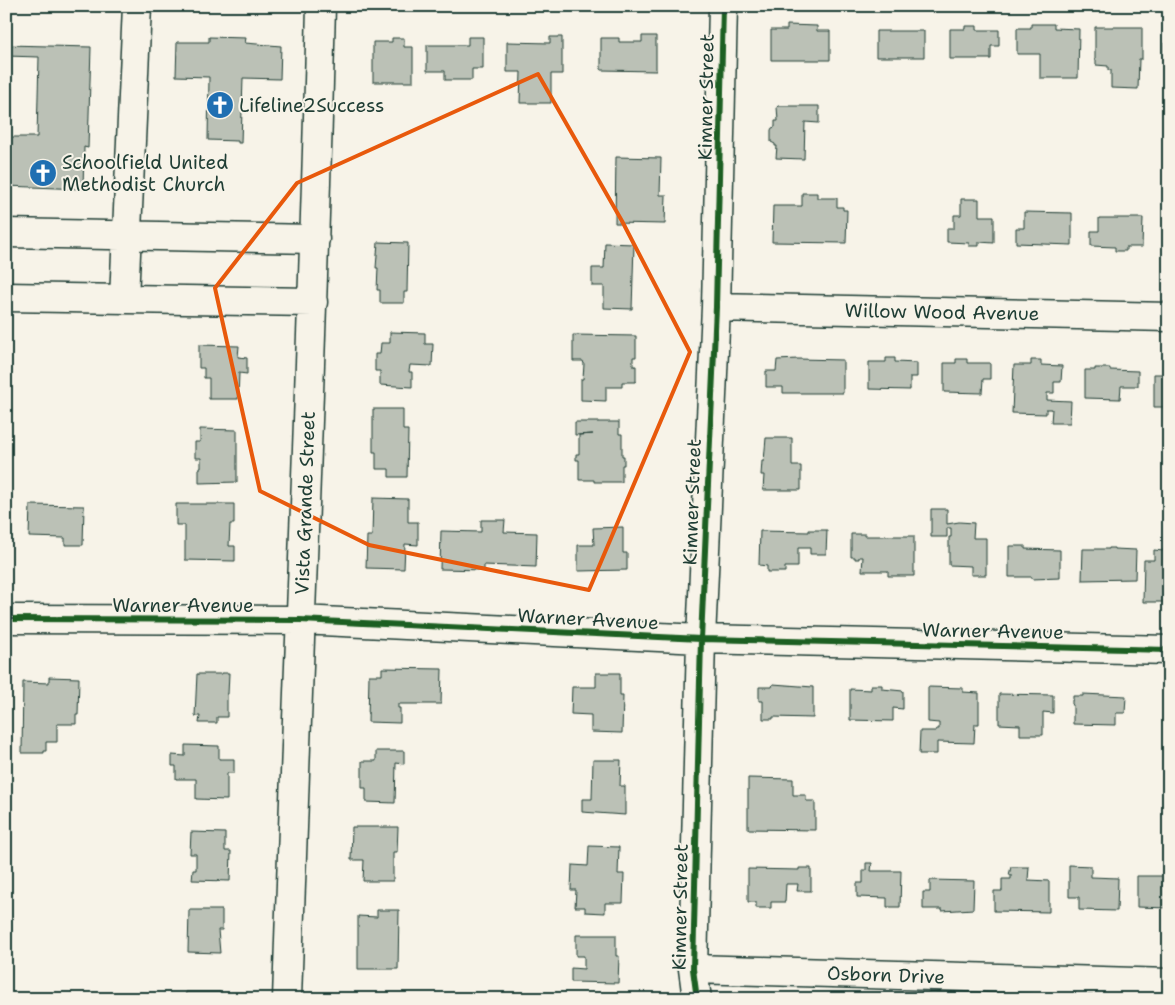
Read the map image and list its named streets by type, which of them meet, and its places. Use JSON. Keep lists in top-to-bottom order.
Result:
{
  "streets": {
    "street": [
      "Kimner Street",
      "Willow Wood Avenue",
      "Vista Grande Street",
      "Warner Avenue",
      "Osborn Drive"
    ]
  },
  "crossings": [
    ["Kimner Street", "Willow Wood Avenue"],
    ["Kimner Street", "Warner Avenue"],
    ["Kimner Street", "Osborn Drive"],
    ["Vista Grande Street", "Warner Avenue"]
  ],
  "places": {
    "church": ["Lifeline2Success", "Schoolfield United Methodist Church"]
  }
}
